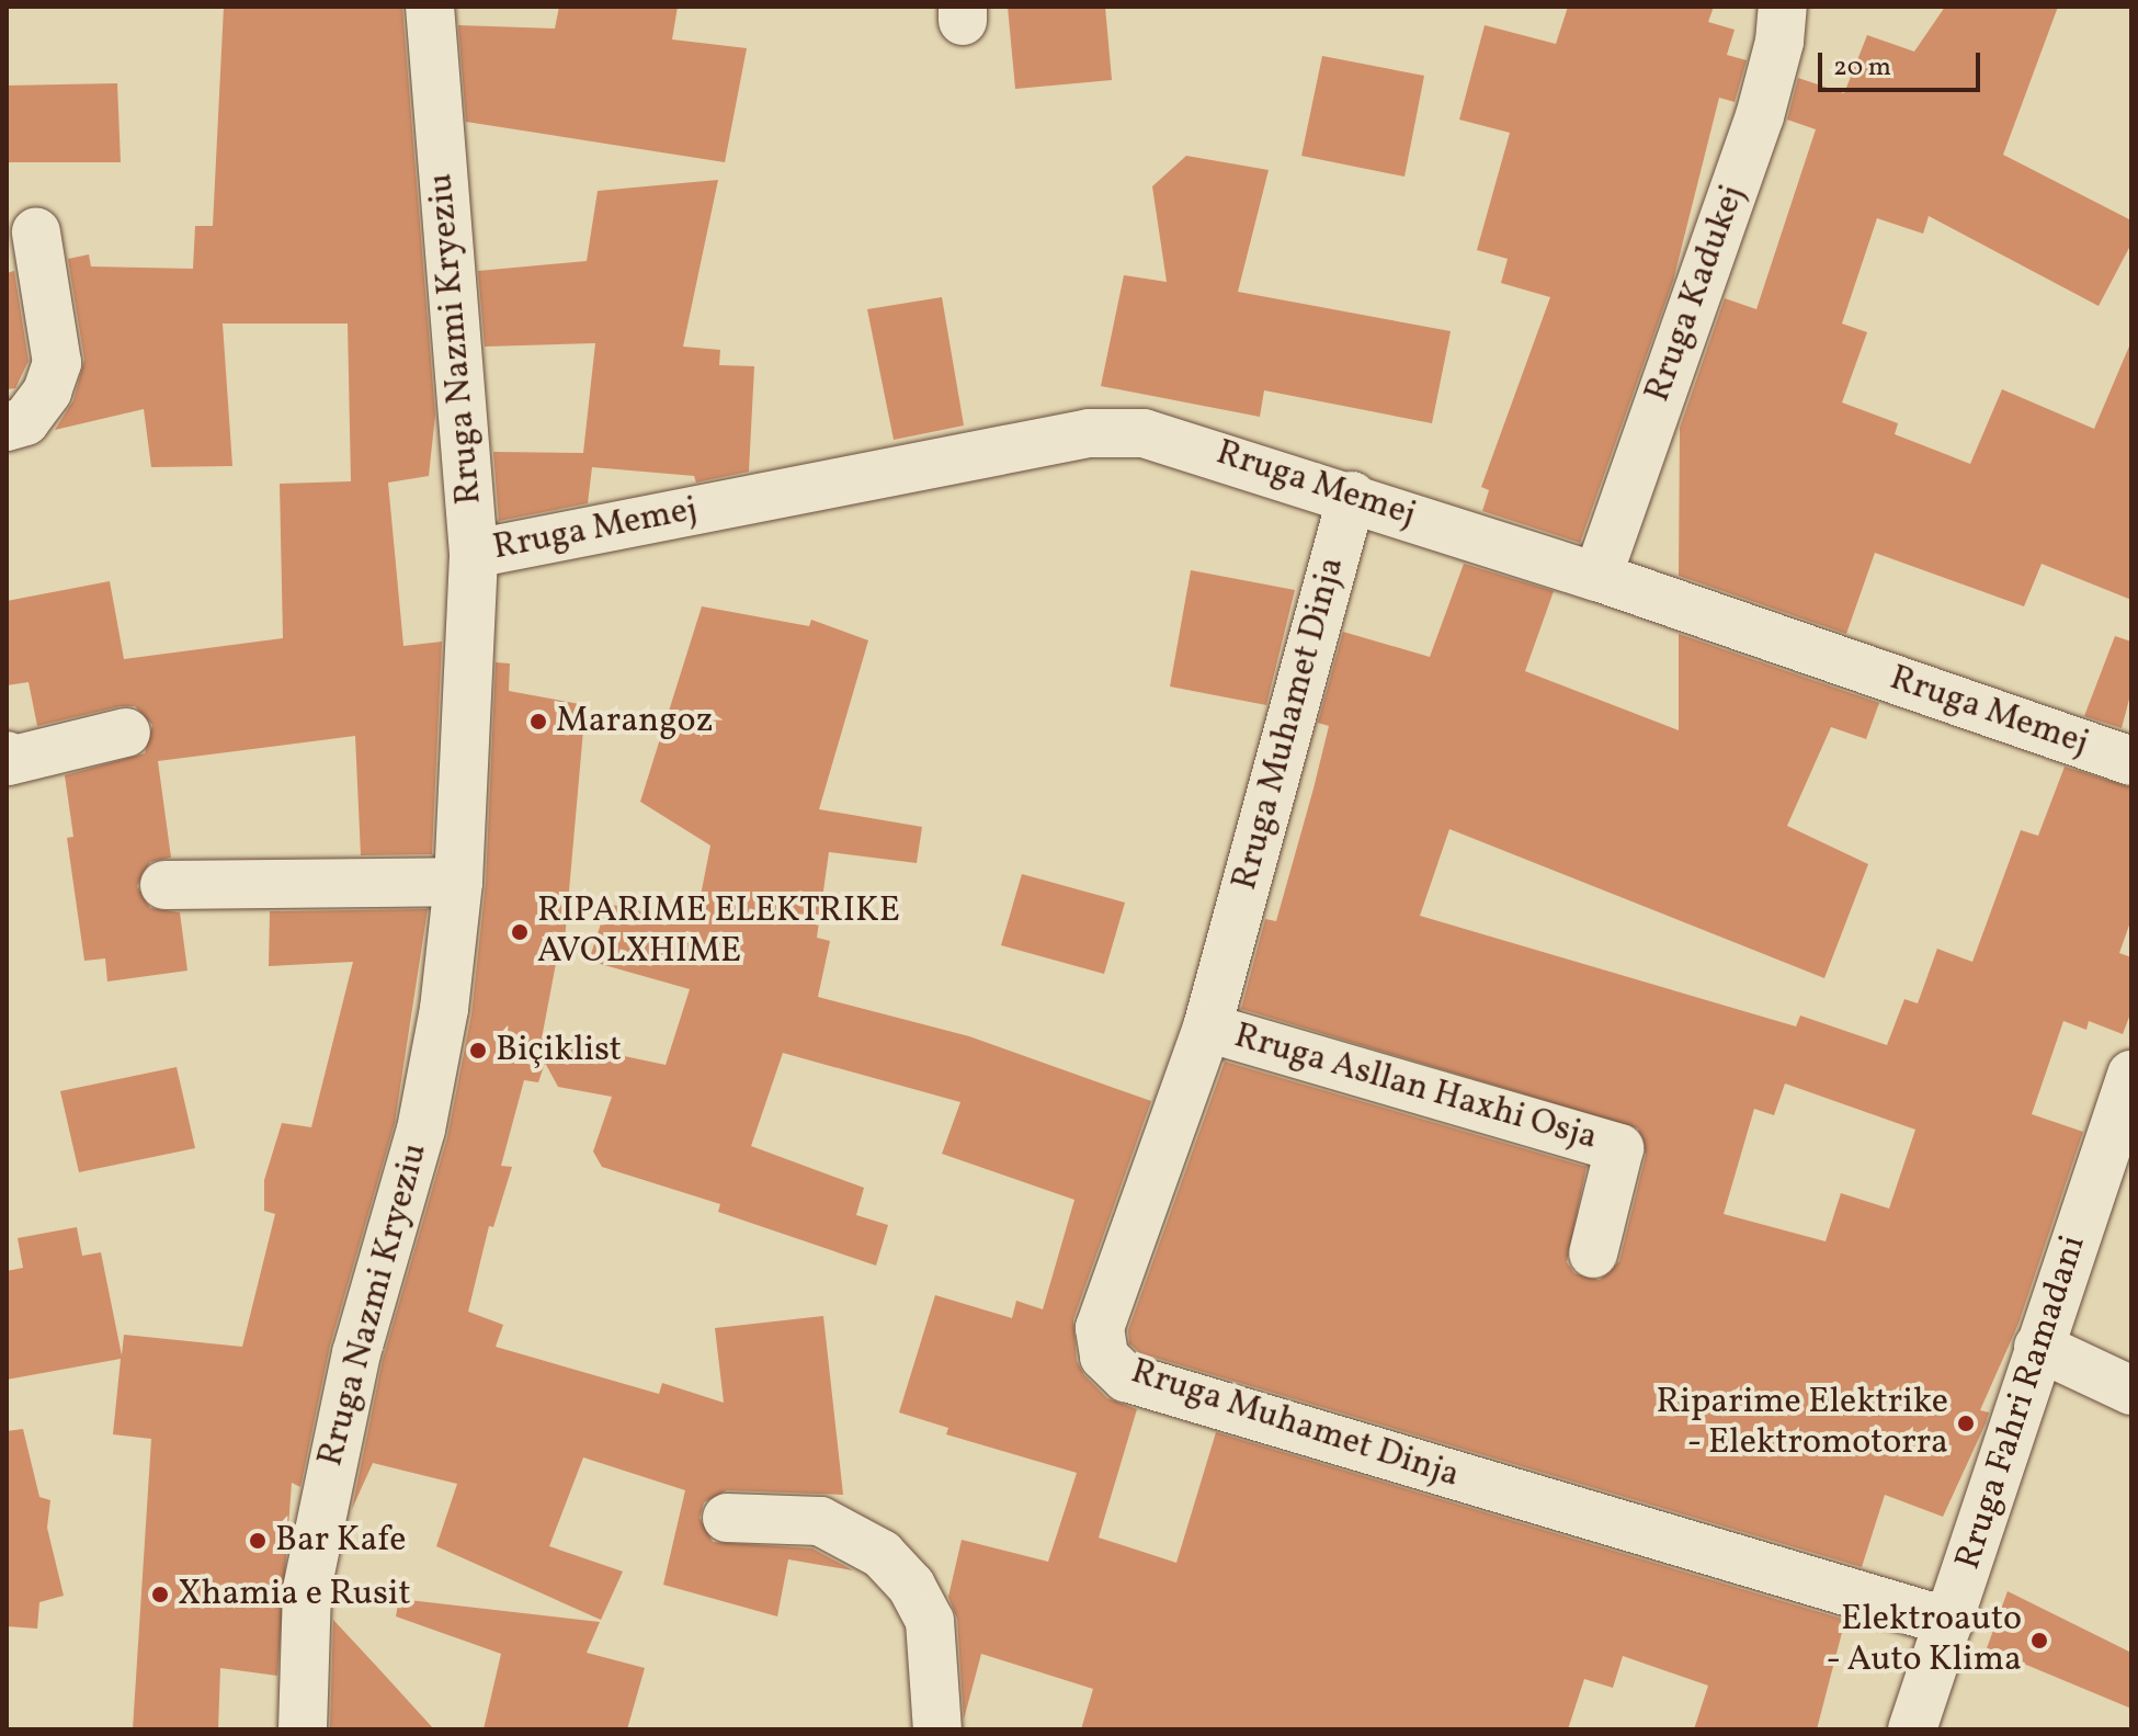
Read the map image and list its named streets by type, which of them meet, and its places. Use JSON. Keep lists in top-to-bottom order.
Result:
{
  "streets": {
    "street": [
      "Rruga Kadukej",
      "Rruga Nazmi Kryeziu",
      "Rruga Memej",
      "Rruga Muhamet Dinja",
      "Rruga Asllan Haxhi Osja",
      "Rruga Fahri Ramadani"
    ]
  },
  "crossings": [
    ["Rruga Kadukej", "Rruga Memej"],
    ["Rruga Nazmi Kryeziu", "Rruga Memej"],
    ["Rruga Memej", "Rruga Muhamet Dinja"],
    ["Rruga Muhamet Dinja", "Rruga Asllan Haxhi Osja"],
    ["Rruga Muhamet Dinja", "Rruga Fahri Ramadani"]
  ],
  "places": [
    "Marangoz",
    "RIPARIME ELEKTRIKE AVOLXHIME",
    "Biçiklist",
    "Riparime Elektrike - Elektromotorra",
    "Bar Kafe",
    "Xhamia e Rusit",
    "Elektroauto - Auto Klima"
  ],
  "scale_bar": "20 m"
}
